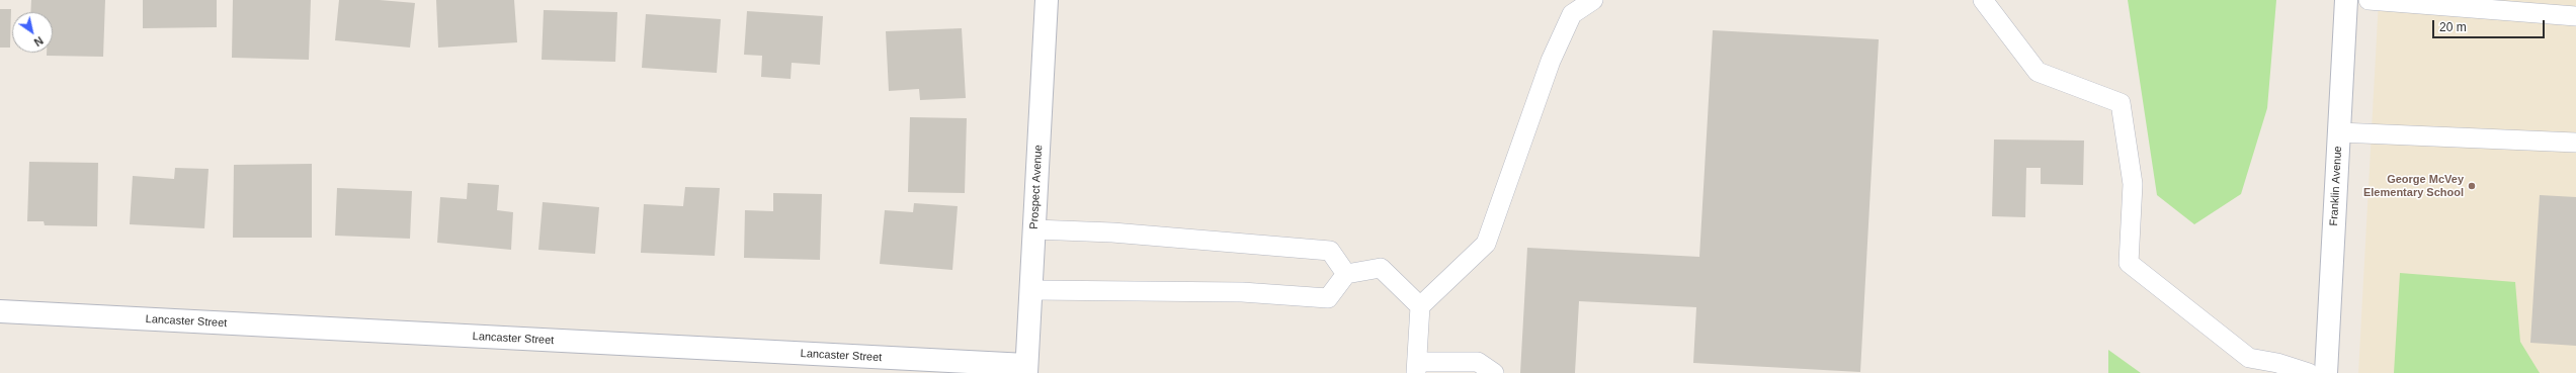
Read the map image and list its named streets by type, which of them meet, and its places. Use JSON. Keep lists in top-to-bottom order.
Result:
{
  "streets": {
    "street": ["Franklin Avenue", "Prospect Avenue", "Lancaster Street"]
  },
  "crossings": [
    ["Prospect Avenue", "Lancaster Street"]
  ],
  "places": ["George McVey Elementary School"],
  "scale_bar": "20 m",
  "north": "bottom right"
}
